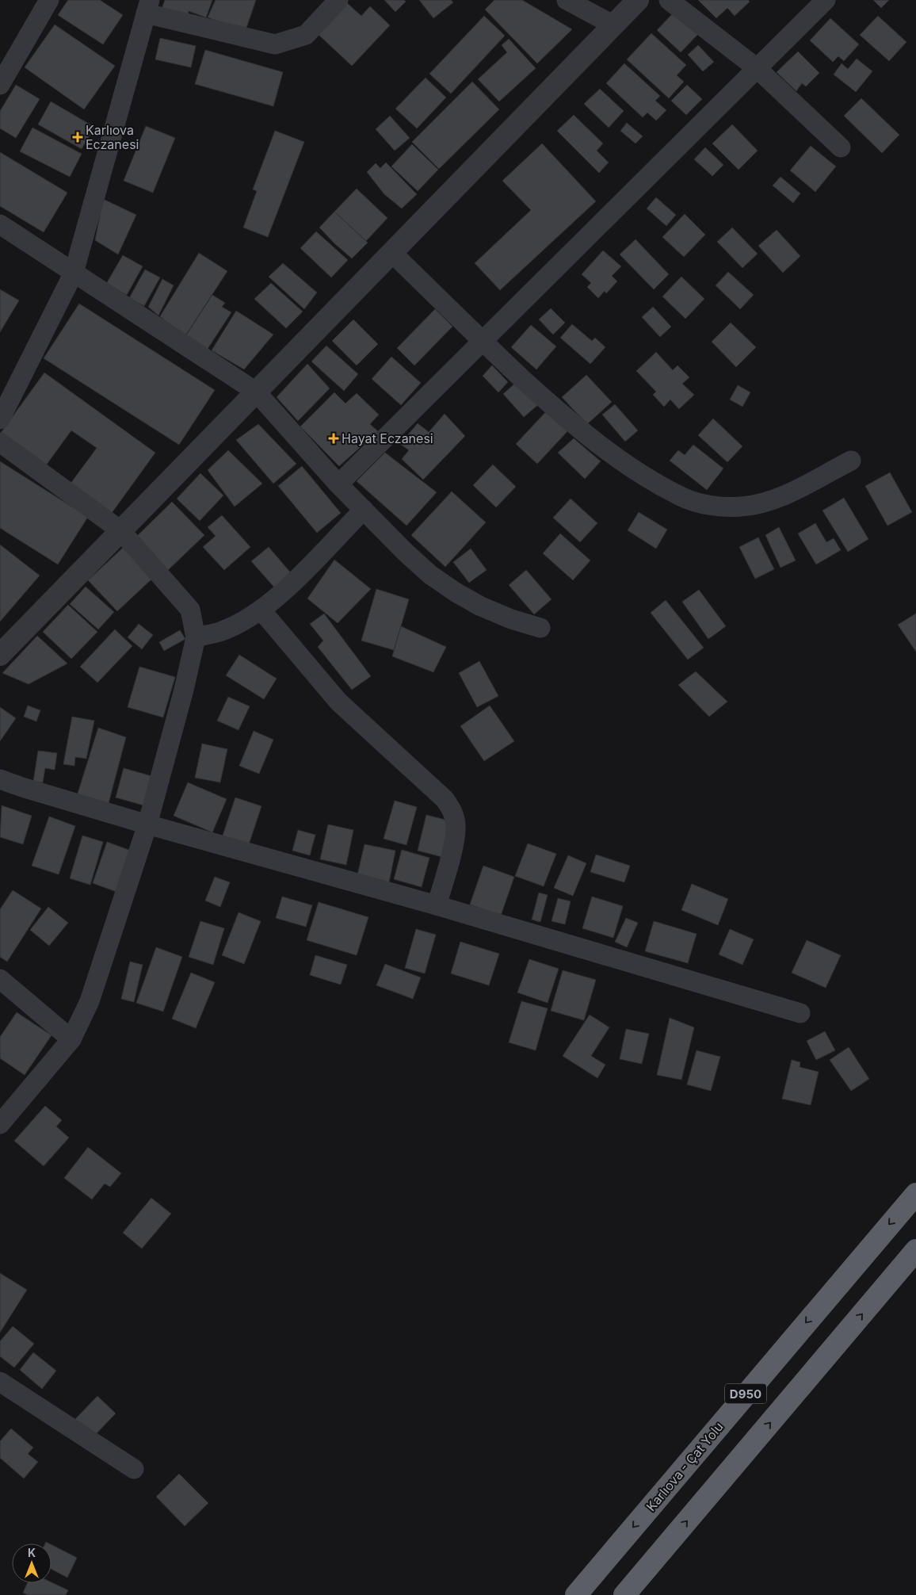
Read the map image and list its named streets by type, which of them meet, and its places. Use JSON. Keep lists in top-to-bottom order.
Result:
{
  "streets": {
    "highway": ["D950", "Karlıova - Çat Yolu"]
  },
  "places": {
    "health": ["Karlıova Eczanesi", "Hayat Eczanesi"]
  },
  "north": "top"
}
